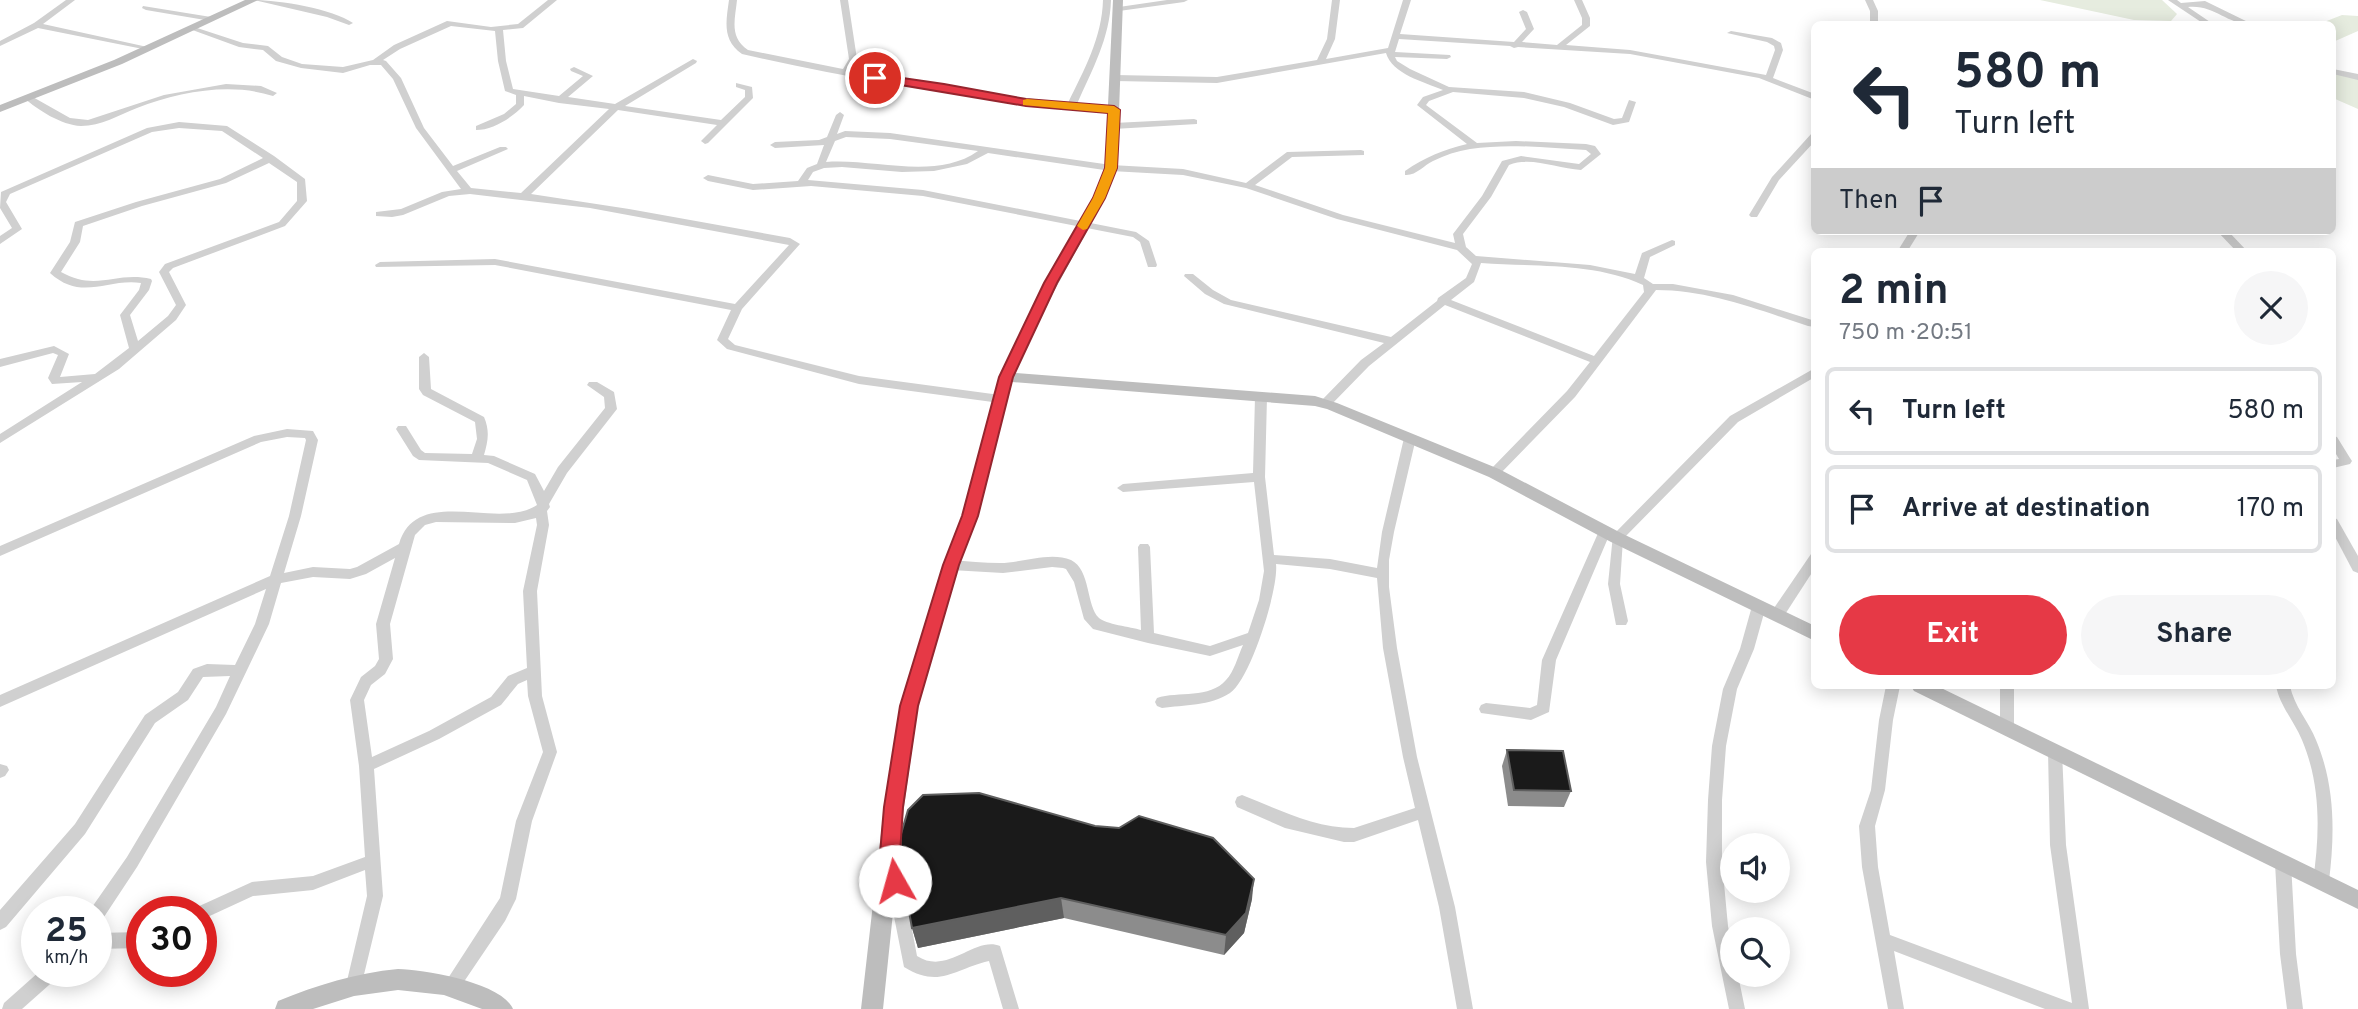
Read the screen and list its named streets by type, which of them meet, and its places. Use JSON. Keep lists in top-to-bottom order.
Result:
{
  "page": {
    "turn": ["580 m", "Turn left"],
    "then": "Then",
    "heading": ["2 min", "750 m · 20:51"],
    "list": [
      {
        "name": "Turn left",
        "value": "580 m"
      },
      {
        "name": "Arrive at destination",
        "value": "170 m"
      }
    ],
    "buttons": ["Exit", "Share"],
    "speed": "25 km/h",
    "limit": "30"
  }
}
